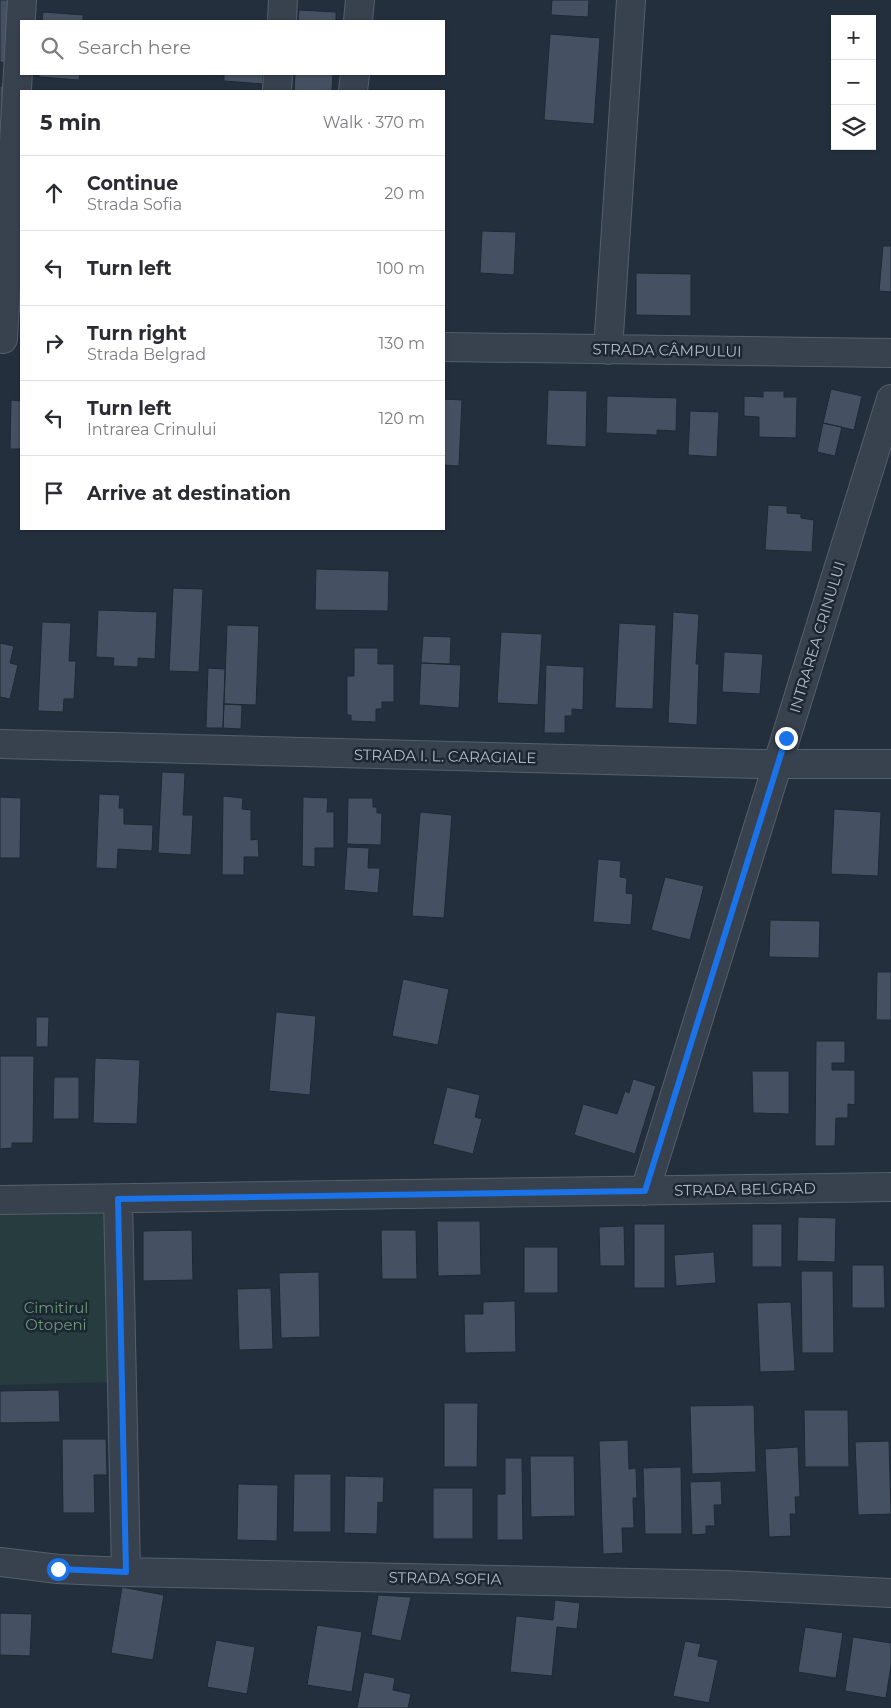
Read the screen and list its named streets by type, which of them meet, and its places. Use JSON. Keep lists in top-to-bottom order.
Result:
{
  "streets": {
    "street": [
      "STRADA CÂMPULUI",
      "INTRAREA CRINULUI",
      "STRADA I. L. CARAGIALE",
      "STRADA BELGRAD",
      "STRADA SOFIA"
    ]
  },
  "crossings": [
    ["INTRAREA CRINULUI", "STRADA I. L. CARAGIALE"],
    ["INTRAREA CRINULUI", "STRADA BELGRAD"]
  ],
  "parks": ["Cimitirul Otopeni"],
  "page": {
    "map_buttons": ["+", "−"],
    "search": "Search here",
    "heading": ["5 min", "Walk · 370 m"],
    "list": [
      ["Continue", "Strada Sofia", "20 m"],
      ["Turn left", "100 m"],
      ["Turn right", "Strada Belgrad", "130 m"],
      ["Turn left", "Intrarea Crinului", "120 m"],
      "Arrive at destination"
    ]
  }
}
